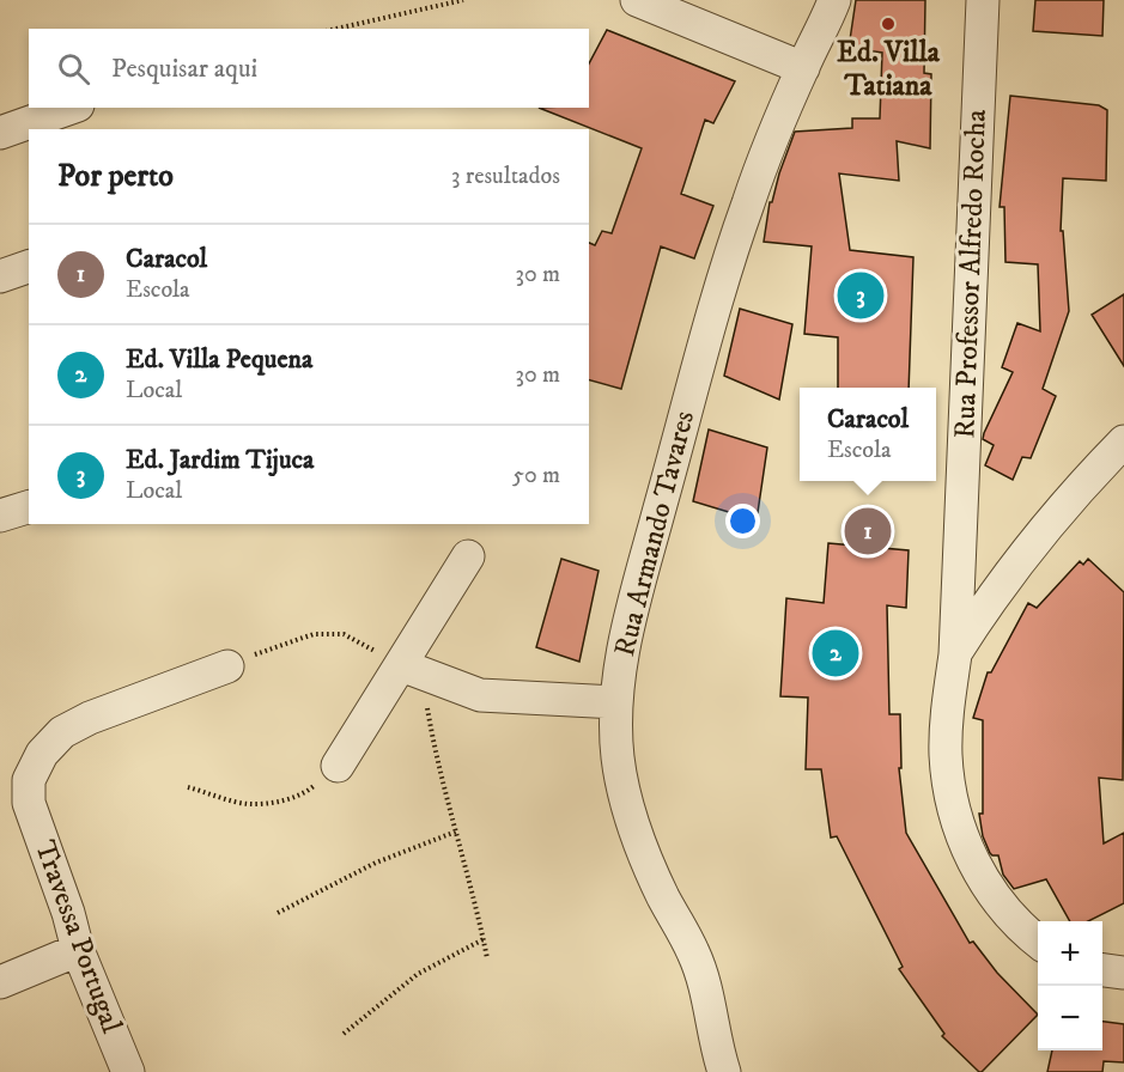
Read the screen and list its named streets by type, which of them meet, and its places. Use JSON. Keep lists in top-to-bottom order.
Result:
{
  "streets": {
    "street": ["Rua Professor Alfredo Rocha", "Rua Armando Tavares", "Travessa Portugal"]
  },
  "places": ["Ed. Villa Tatiana"],
  "page": {
    "search": "Pesquisar aqui",
    "heading": ["Por perto", "3 resultados"],
    "list": [
      {
        "mark": "1",
        "name": "Caracol",
        "note": "Escola",
        "value": "30 m"
      },
      {
        "mark": "2",
        "name": "Ed. Villa Pequena",
        "note": "Local",
        "value": "30 m"
      },
      {
        "mark": "3",
        "name": "Ed. Jardim Tijuca",
        "note": "Local",
        "value": "50 m"
      }
    ],
    "pins": ["3", "1", "2"],
    "popup": ["Caracol", "Escola"],
    "map_buttons": ["+", "−"]
  }
}
